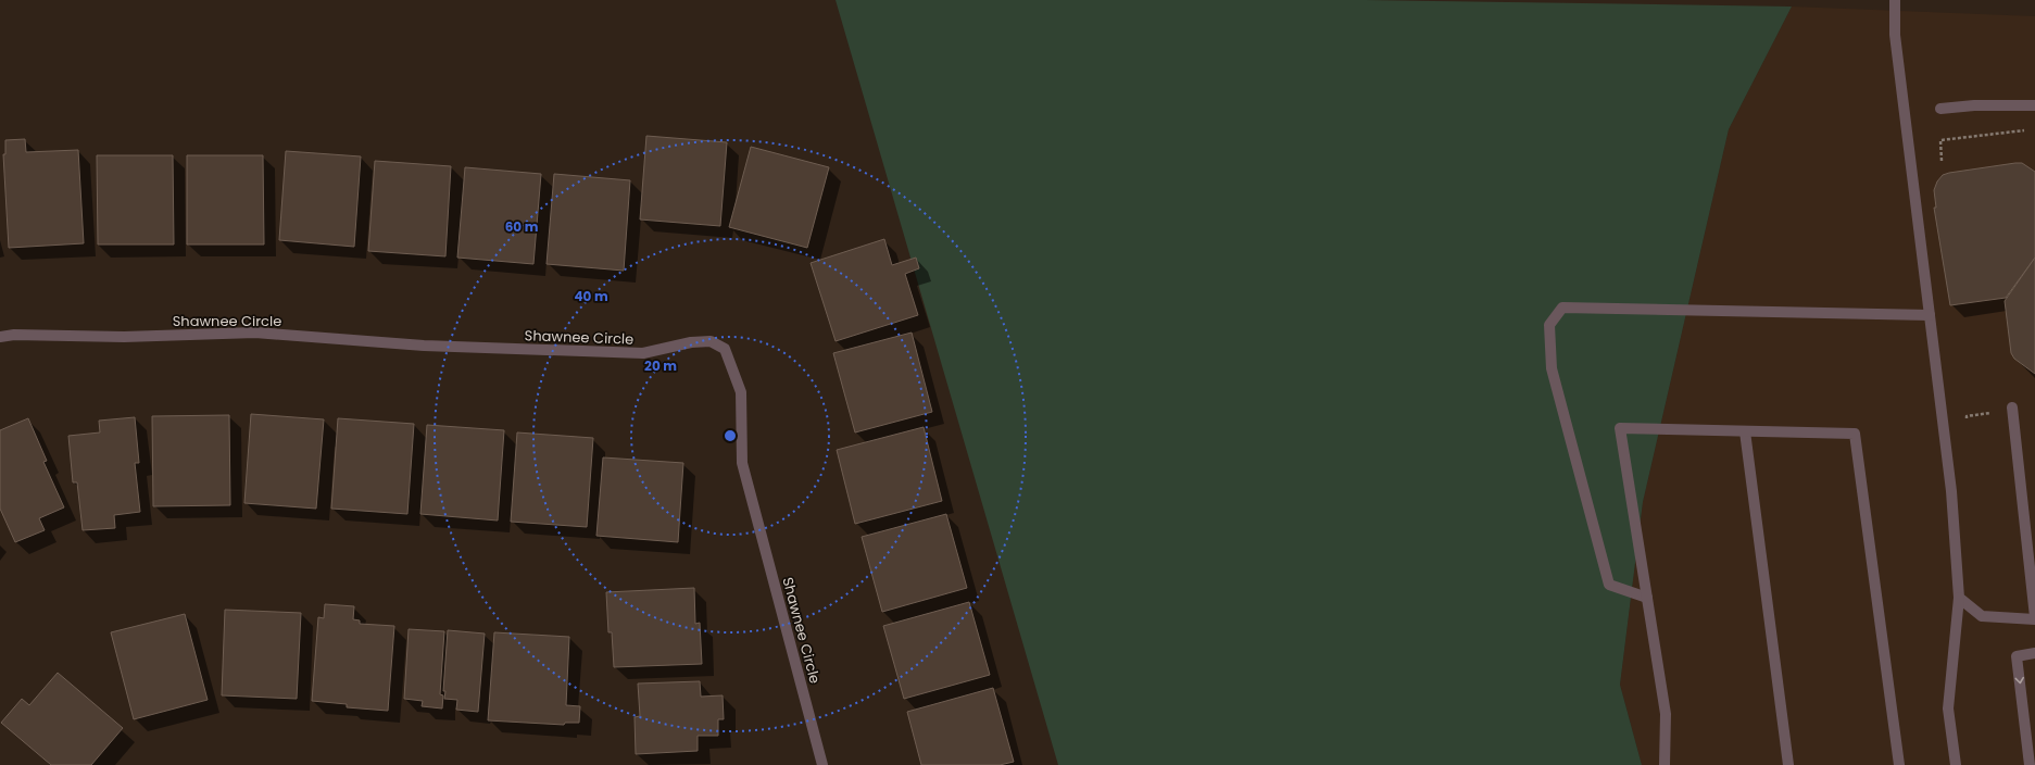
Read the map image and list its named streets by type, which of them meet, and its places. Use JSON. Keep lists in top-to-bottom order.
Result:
{
  "streets": {
    "street": ["Shawnee Circle"]
  },
  "rings": ["60 m", "40 m", "20 m"]
}
